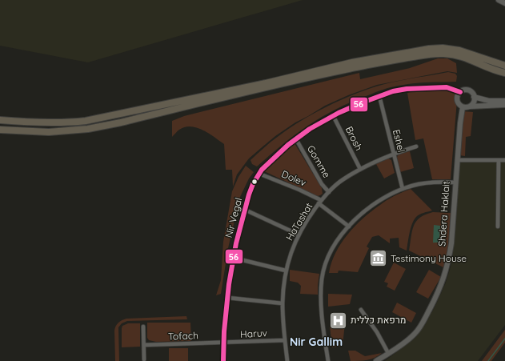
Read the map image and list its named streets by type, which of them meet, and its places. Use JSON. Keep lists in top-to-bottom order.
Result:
{
  "streets": {
    "street": [
      "Brosh",
      "Eshel",
      "Gomme",
      "Dolev",
      "Shdera Haklait",
      "Nir Vegal",
      "HaTashat",
      "Haruv",
      "Tofach"
    ]
  },
  "crossings": [
    ["Brosh", "Nir Vegal"],
    ["Brosh", "HaTashat"],
    ["Eshel", "Nir Vegal"],
    ["Eshel", "HaTashat"],
    ["Gomme", "Nir Vegal"],
    ["Gomme", "HaTashat"],
    ["Dolev", "Nir Vegal"],
    ["Dolev", "HaTashat"],
    ["Shdera Haklait", "Nir Vegal"],
    ["Nir Vegal", "Haruv"],
    ["Nir Vegal", "Tofach"],
    ["HaTashat", "Haruv"],
    ["Haruv", "Tofach"]
  ],
  "districts": ["Nir Gallim"],
  "places": {
    "museum": ["Testimony House"],
    "hospital": ["מרפאת כללית"]
  },
  "lines": ["transit line 56"]
}
